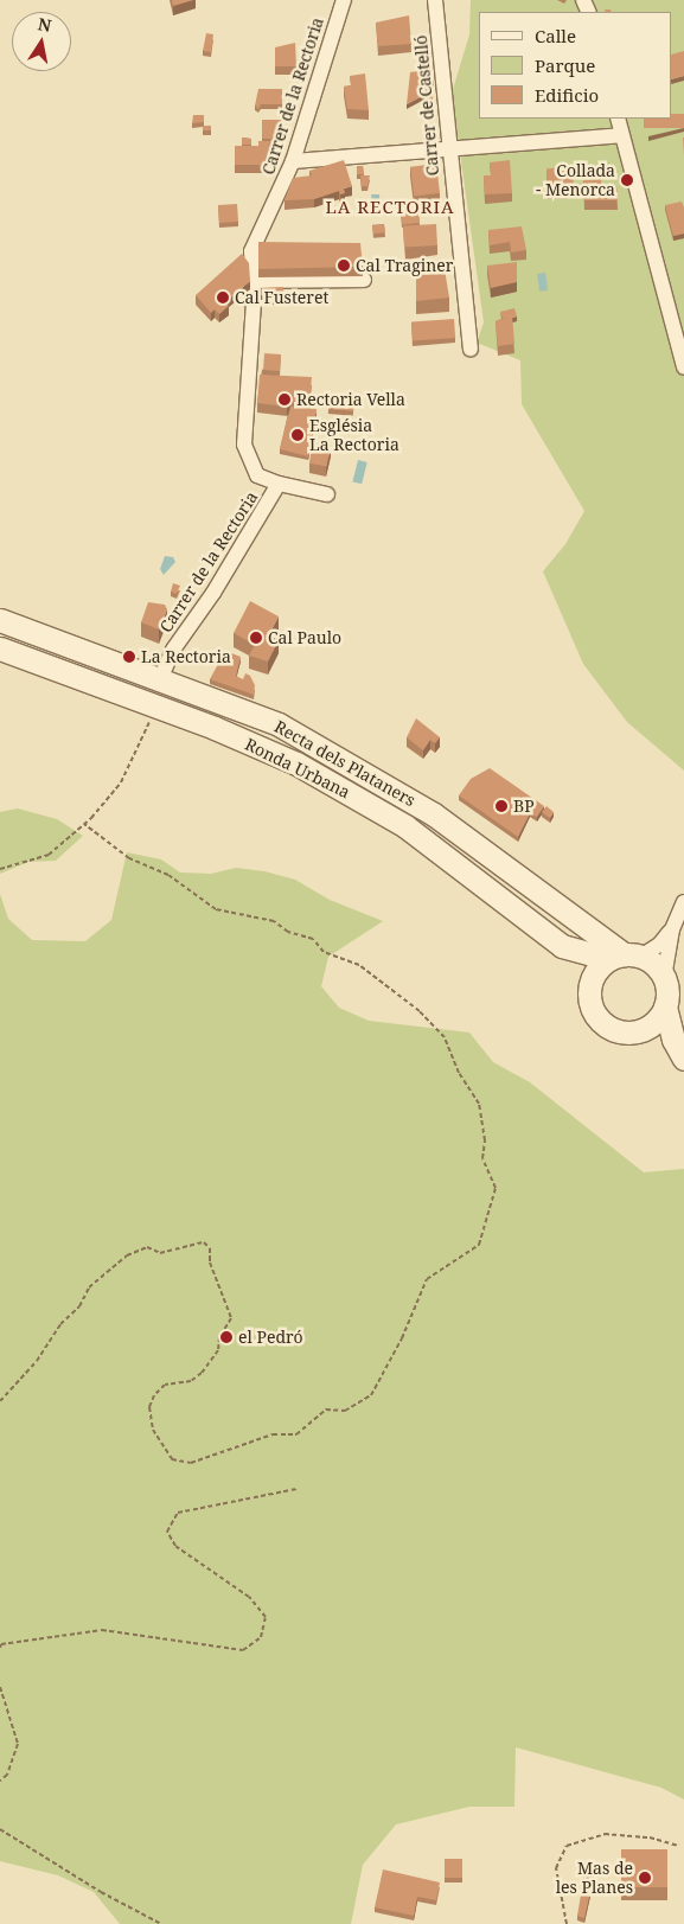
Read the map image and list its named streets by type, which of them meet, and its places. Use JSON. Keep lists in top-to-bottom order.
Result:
{
  "streets": {
    "main road": ["Recta dels Plataners", "Ronda Urbana"],
    "street": ["Carrer de la Rectoria", "Carrer de Castelló"]
  },
  "crossings": [
    ["Carrer de la Rectoria", "Recta dels Plataners"],
    ["Recta dels Plataners", "Ronda Urbana"]
  ],
  "districts": ["LA RECTORIA"],
  "places": [
    "Collada - Menorca",
    "Cal Traginer",
    "Cal Fusteret",
    "Rectoria Vella",
    "Església La Rectoria",
    "Cal Paulo",
    "La Rectoria",
    "BP",
    "el Pedró",
    "Mas de les Planes"
  ],
  "legend": ["Calle", "Parque", "Edificio"],
  "north": "top"
}
